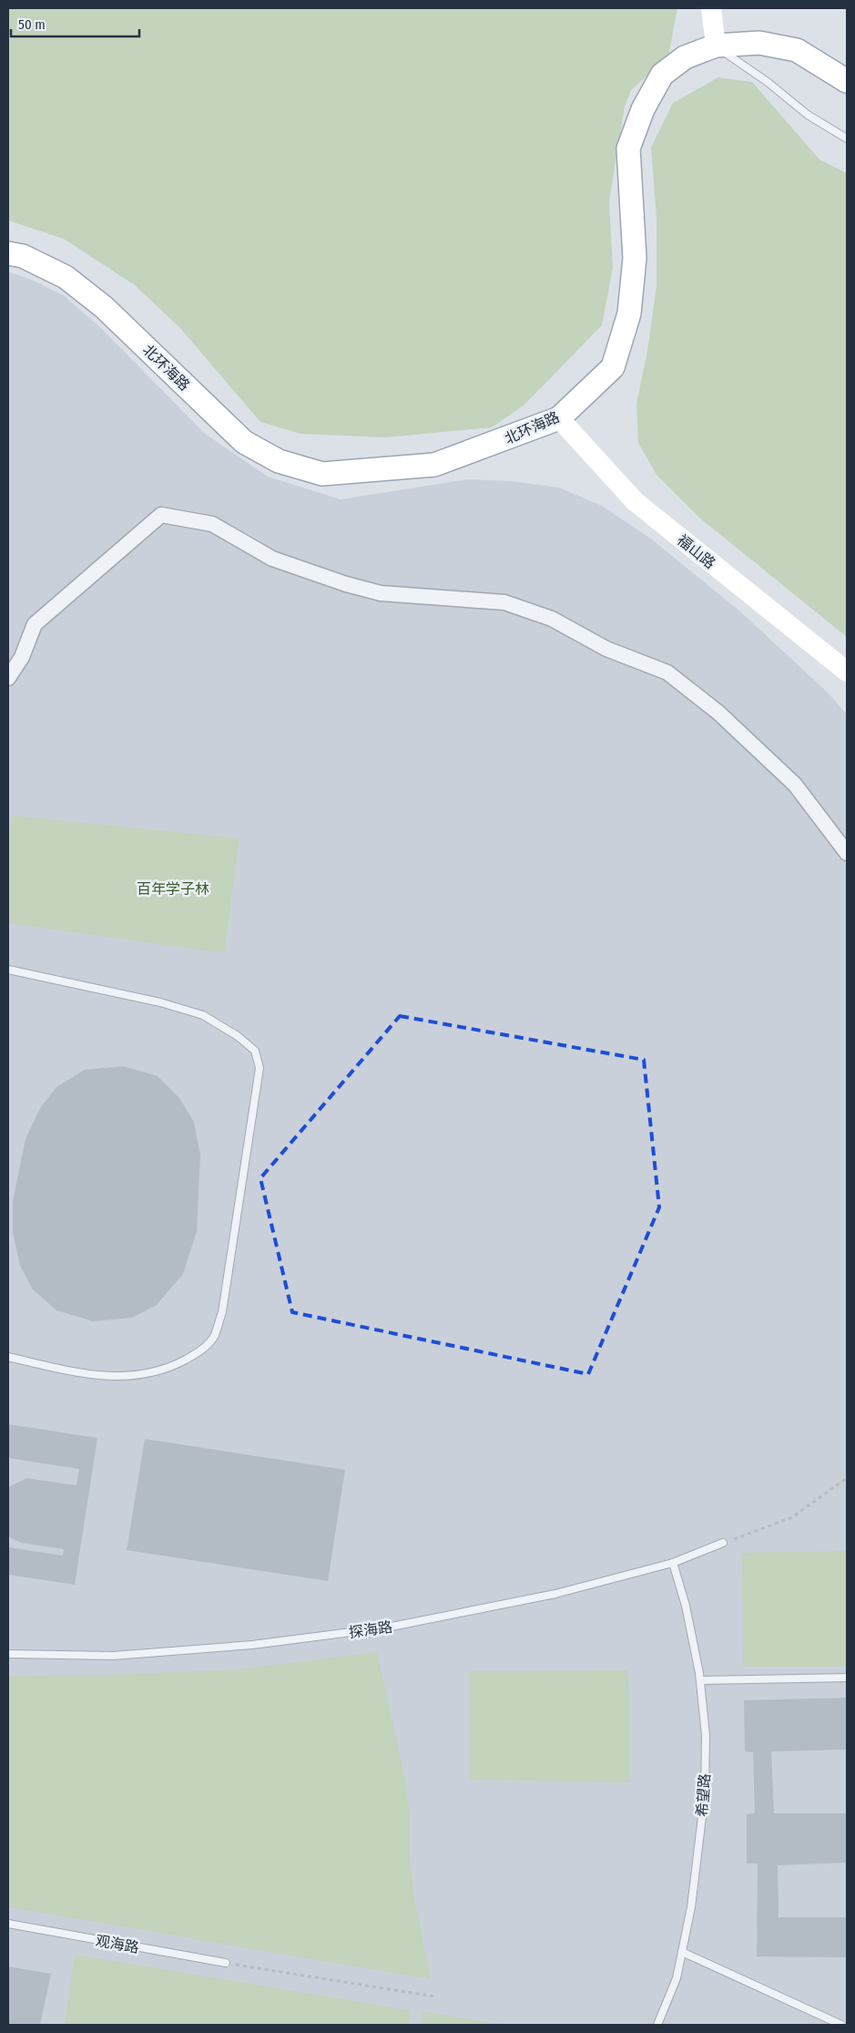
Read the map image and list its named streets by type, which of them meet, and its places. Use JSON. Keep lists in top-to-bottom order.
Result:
{
  "streets": {
    "main road": ["北环海路", "福山路"],
    "lane": ["探海路", "希望路", "观海路"]
  },
  "crossings": [
    ["北环海路", "福山路"],
    ["探海路", "希望路"]
  ],
  "parks": ["百年学子林"],
  "scale_bar": "50 m"
}
